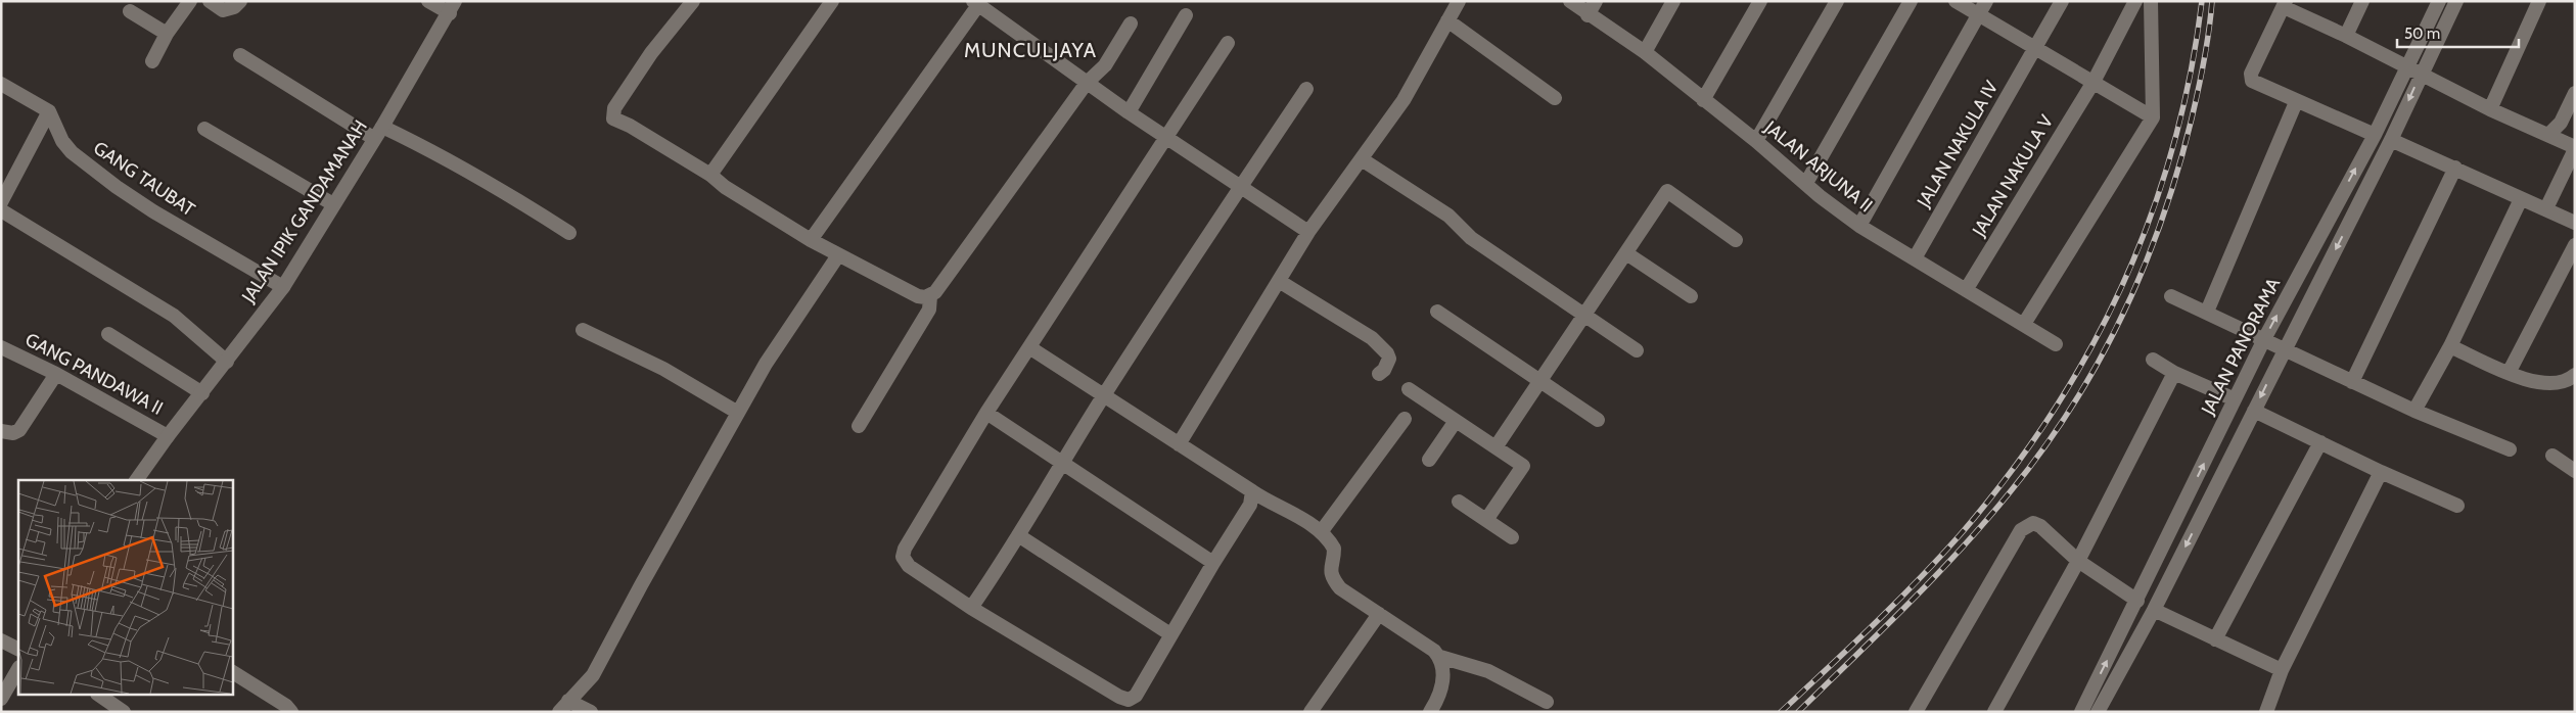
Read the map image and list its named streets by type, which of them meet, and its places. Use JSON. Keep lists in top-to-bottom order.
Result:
{
  "streets": {
    "street": [
      "JALAN NAKULA IV",
      "JALAN ARJUNA II",
      "JALAN NAKULA V",
      "GANG TAUBAT",
      "JALAN IPIK GANDAMANAH",
      "JALAN PANORAMA",
      "GANG PANDAWA II"
    ]
  },
  "crossings": [
    ["JALAN NAKULA IV", "JALAN ARJUNA II"],
    ["JALAN ARJUNA II", "JALAN NAKULA V"],
    ["GANG TAUBAT", "JALAN IPIK GANDAMANAH"],
    ["JALAN IPIK GANDAMANAH", "GANG PANDAWA II"]
  ],
  "districts": ["MUNCULJAYA"],
  "scale_bar": "50 m"
}
